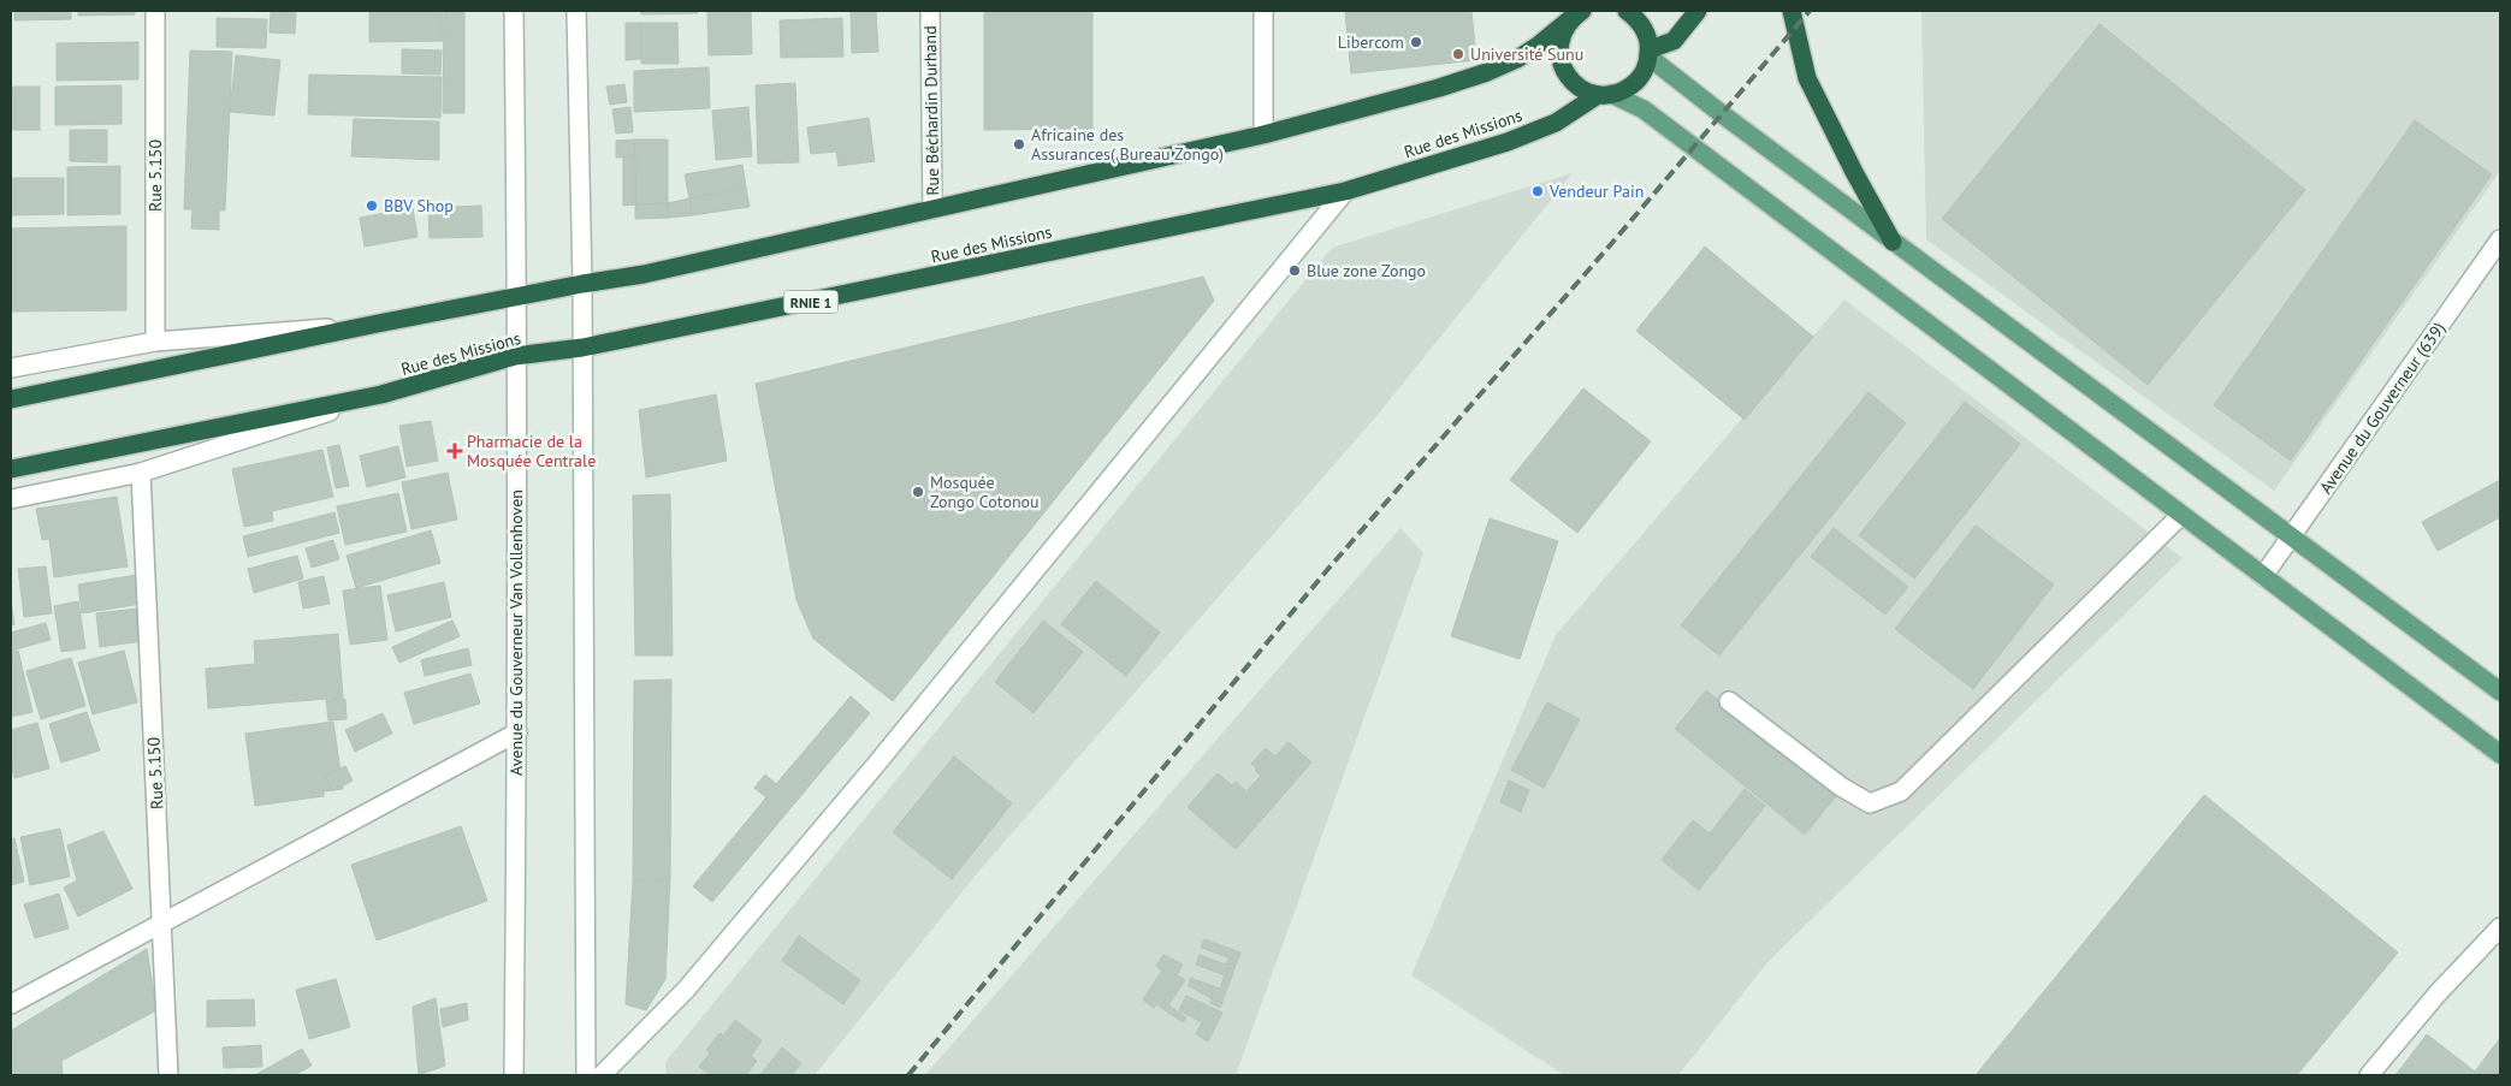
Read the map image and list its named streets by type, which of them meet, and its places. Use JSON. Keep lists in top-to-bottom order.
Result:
{
  "streets": {
    "highway": ["Rue des Missions", "RNIE 1"],
    "street": [
      "Rue Béchardin Durhand",
      "Rue 5.150",
      "Avenue du Gouverneur (639)",
      "Avenue du Gouverneur Van Vollenhoven"
    ]
  },
  "crossings": [
    ["Rue des Missions", "Rue 5.150"],
    ["Rue des Missions", "RNIE 1"],
    ["Rue des Missions", "Avenue du Gouverneur Van Vollenhoven"]
  ],
  "places": {
    "other": [
      "Libercom",
      "Université Sunu",
      "Africaine des Assurances( Bureau Zongo)",
      "Vendeur Pain",
      "BBV Shop",
      "Blue zone Zongo",
      "Mosquée Zongo Cotonou"
    ],
    "health": ["Pharmacie de la Mosquée Centrale"]
  }
}
